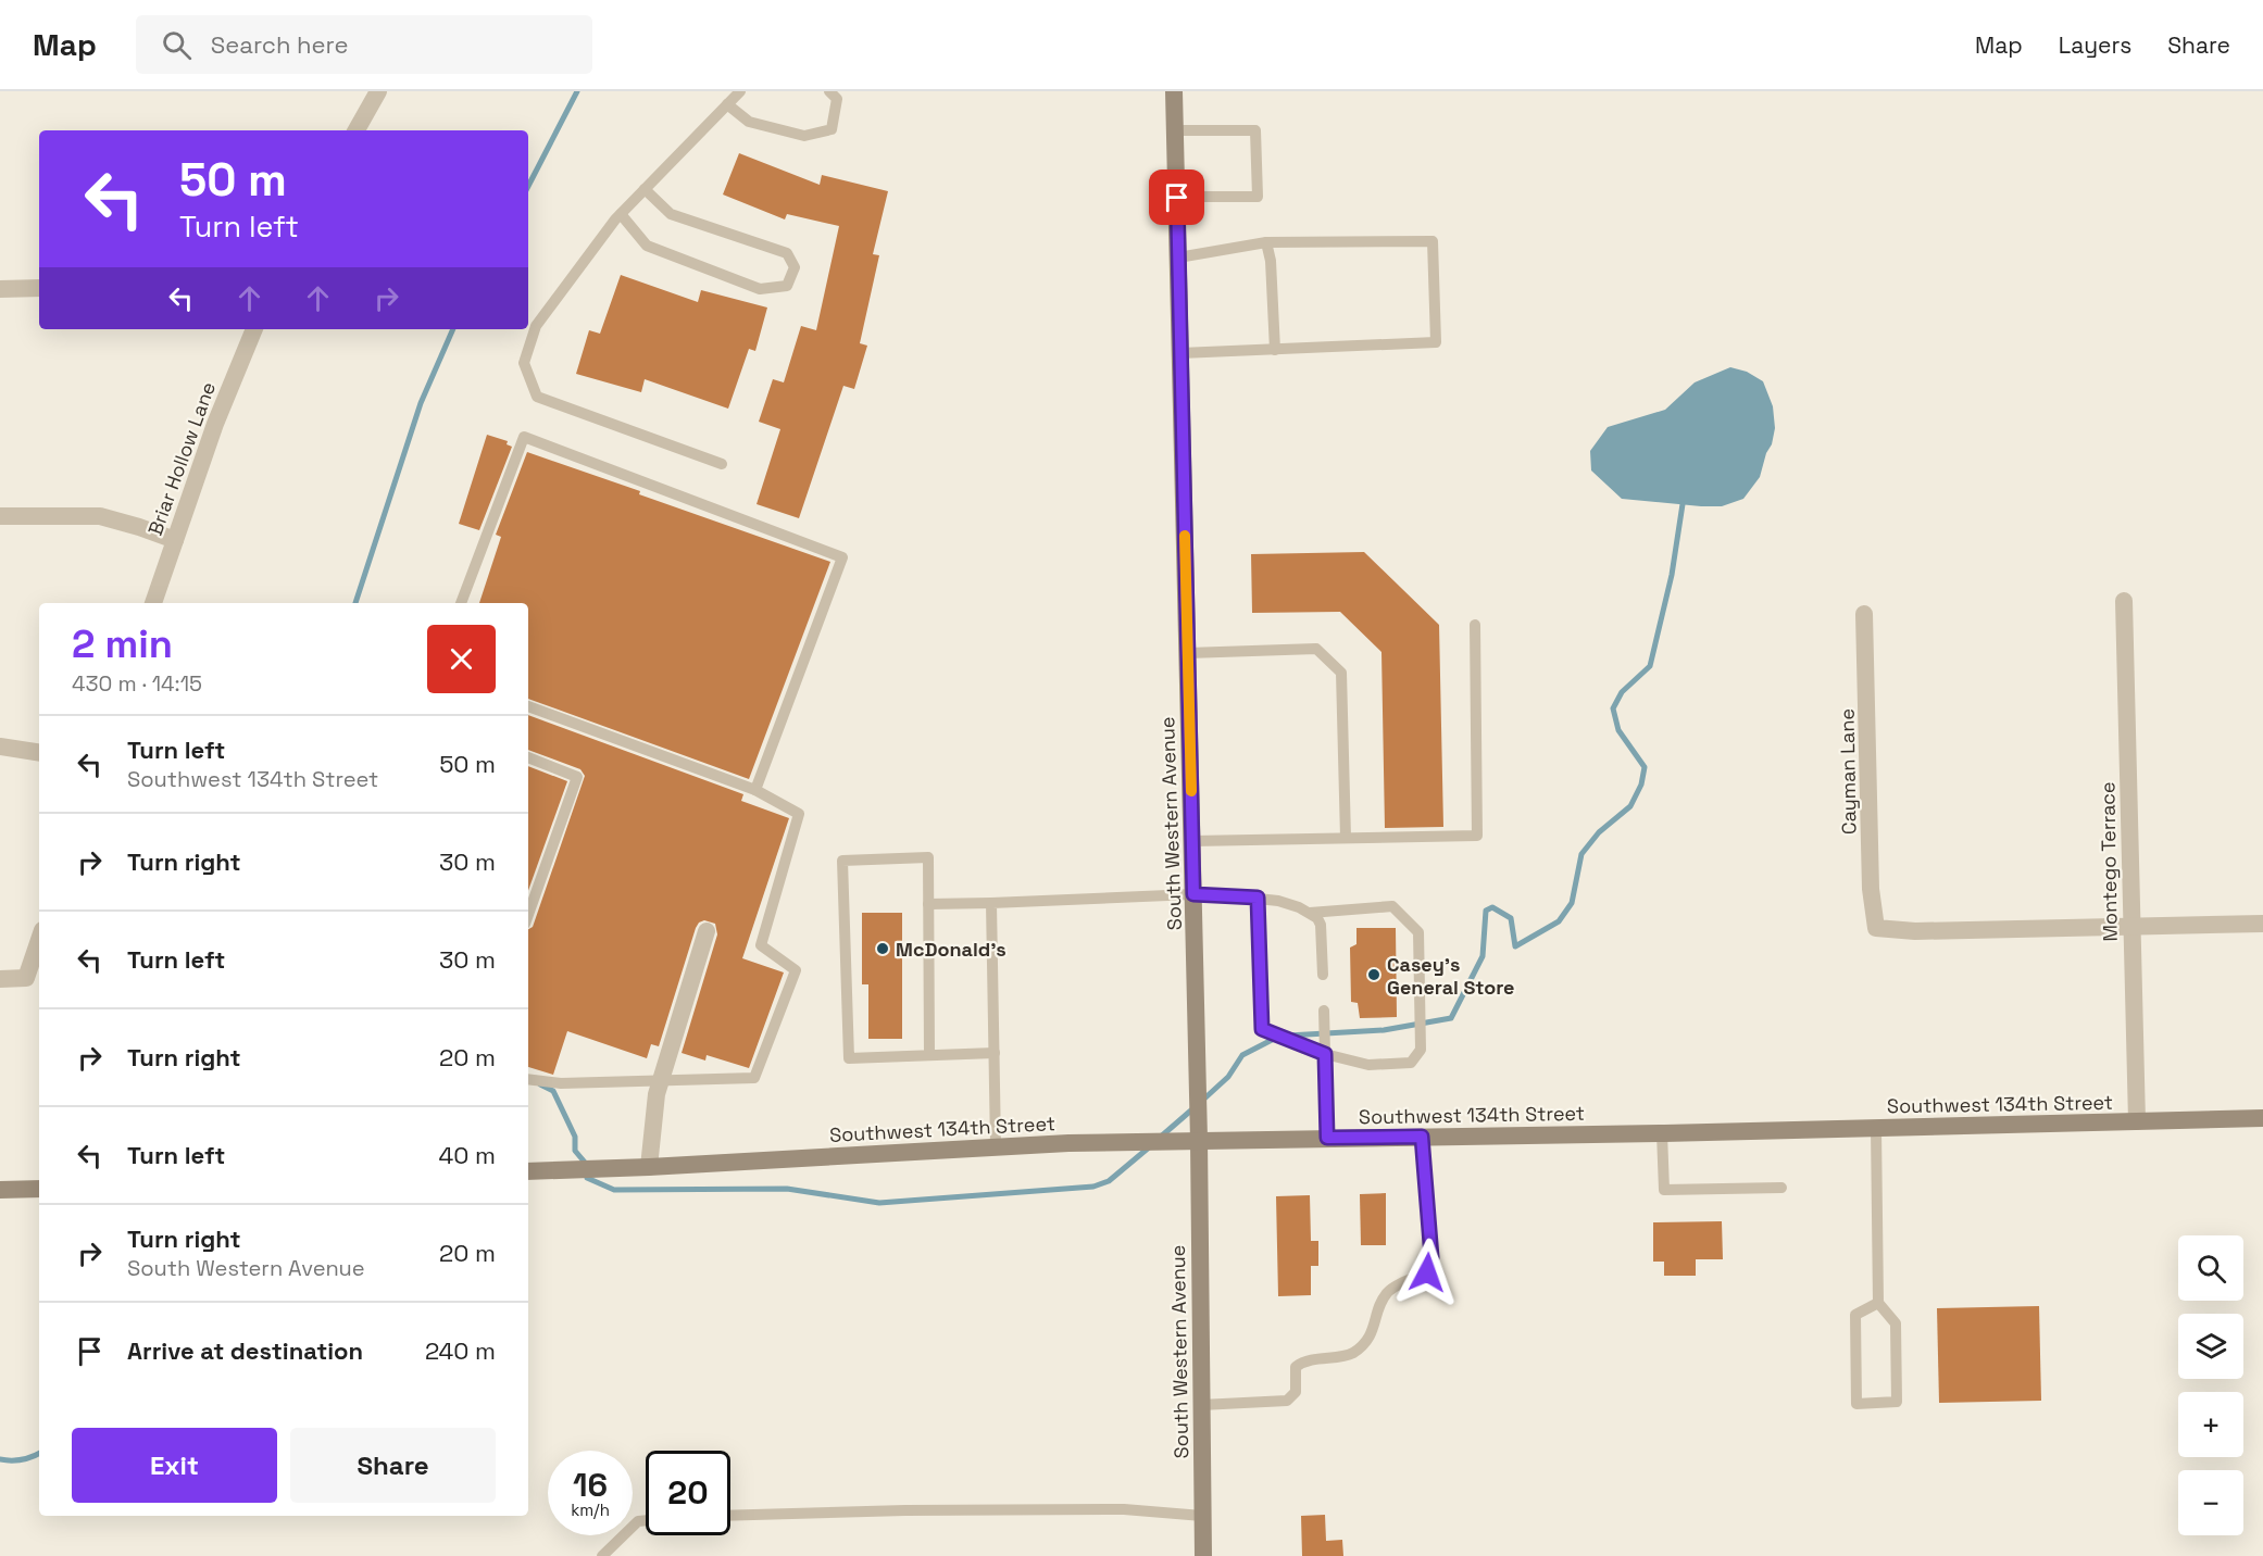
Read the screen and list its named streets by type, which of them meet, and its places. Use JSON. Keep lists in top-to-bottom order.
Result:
{
  "streets": {
    "main road": ["South Western Avenue", "Southwest 134th Street"],
    "street": ["Briar Hollow Lane", "Cayman Lane", "Montego Terrace"]
  },
  "crossings": [
    ["Cayman Lane", "Montego Terrace"],
    ["South Western Avenue", "Southwest 134th Street"],
    ["Montego Terrace", "Southwest 134th Street"]
  ],
  "places": ["McDonald's", "Casey's General Store"],
  "page": {
    "header": "Map",
    "search": "Search here",
    "nav": ["Map", "Layers", "Share"],
    "turn": ["50 m", "Turn left"],
    "heading": ["2 min", "430 m · 14:15"],
    "list": [
      {
        "name": "Turn left",
        "note": "Southwest 134th Street",
        "value": "50 m"
      },
      {
        "name": "Turn right",
        "value": "30 m"
      },
      {
        "name": "Turn left",
        "value": "30 m"
      },
      {
        "name": "Turn right",
        "value": "20 m"
      },
      {
        "name": "Turn left",
        "value": "40 m"
      },
      {
        "name": "Turn right",
        "note": "South Western Avenue",
        "value": "20 m"
      },
      {
        "name": "Arrive at destination",
        "value": "240 m"
      }
    ],
    "map_buttons": ["+", "−"],
    "buttons": ["Exit", "Share"],
    "speed": "16 km/h",
    "limit": "20"
  }
}
